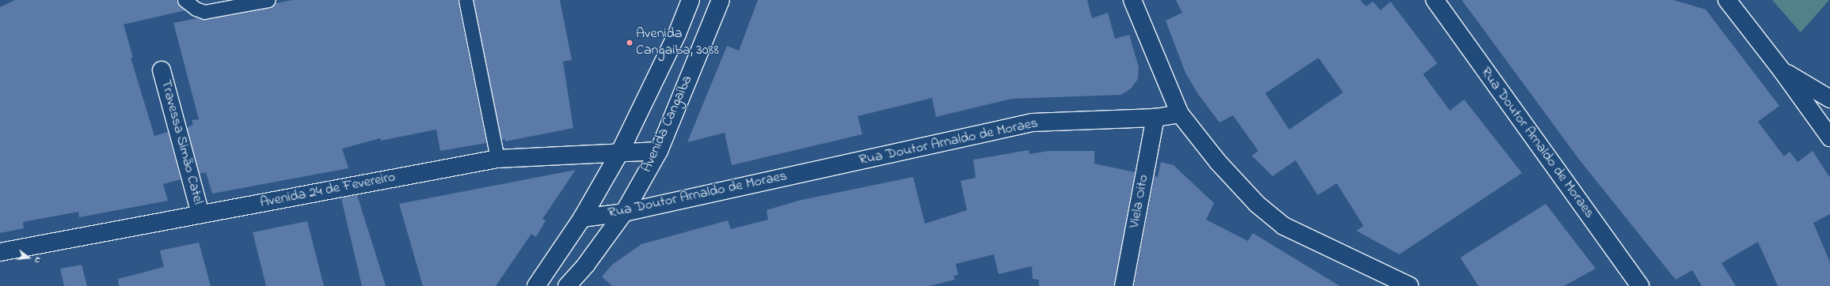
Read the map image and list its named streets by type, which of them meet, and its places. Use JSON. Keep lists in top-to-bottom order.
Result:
{
  "streets": {
    "street": [
      "Avenida Cangaíba",
      "Travessa Simão Catel",
      "Rua Doutor Arnaldo de Moraes",
      "Avenida 24 de Fevereiro",
      "Viela Oito"
    ]
  },
  "crossings": [
    ["Avenida Cangaíba", "Rua Doutor Arnaldo de Moraes"],
    ["Avenida Cangaíba", "Avenida 24 de Fevereiro"],
    ["Travessa Simão Catel", "Avenida 24 de Fevereiro"],
    ["Rua Doutor Arnaldo de Moraes", "Viela Oito"]
  ],
  "places": ["Avenida Cangaiba, 3088"],
  "north": "right"
}
